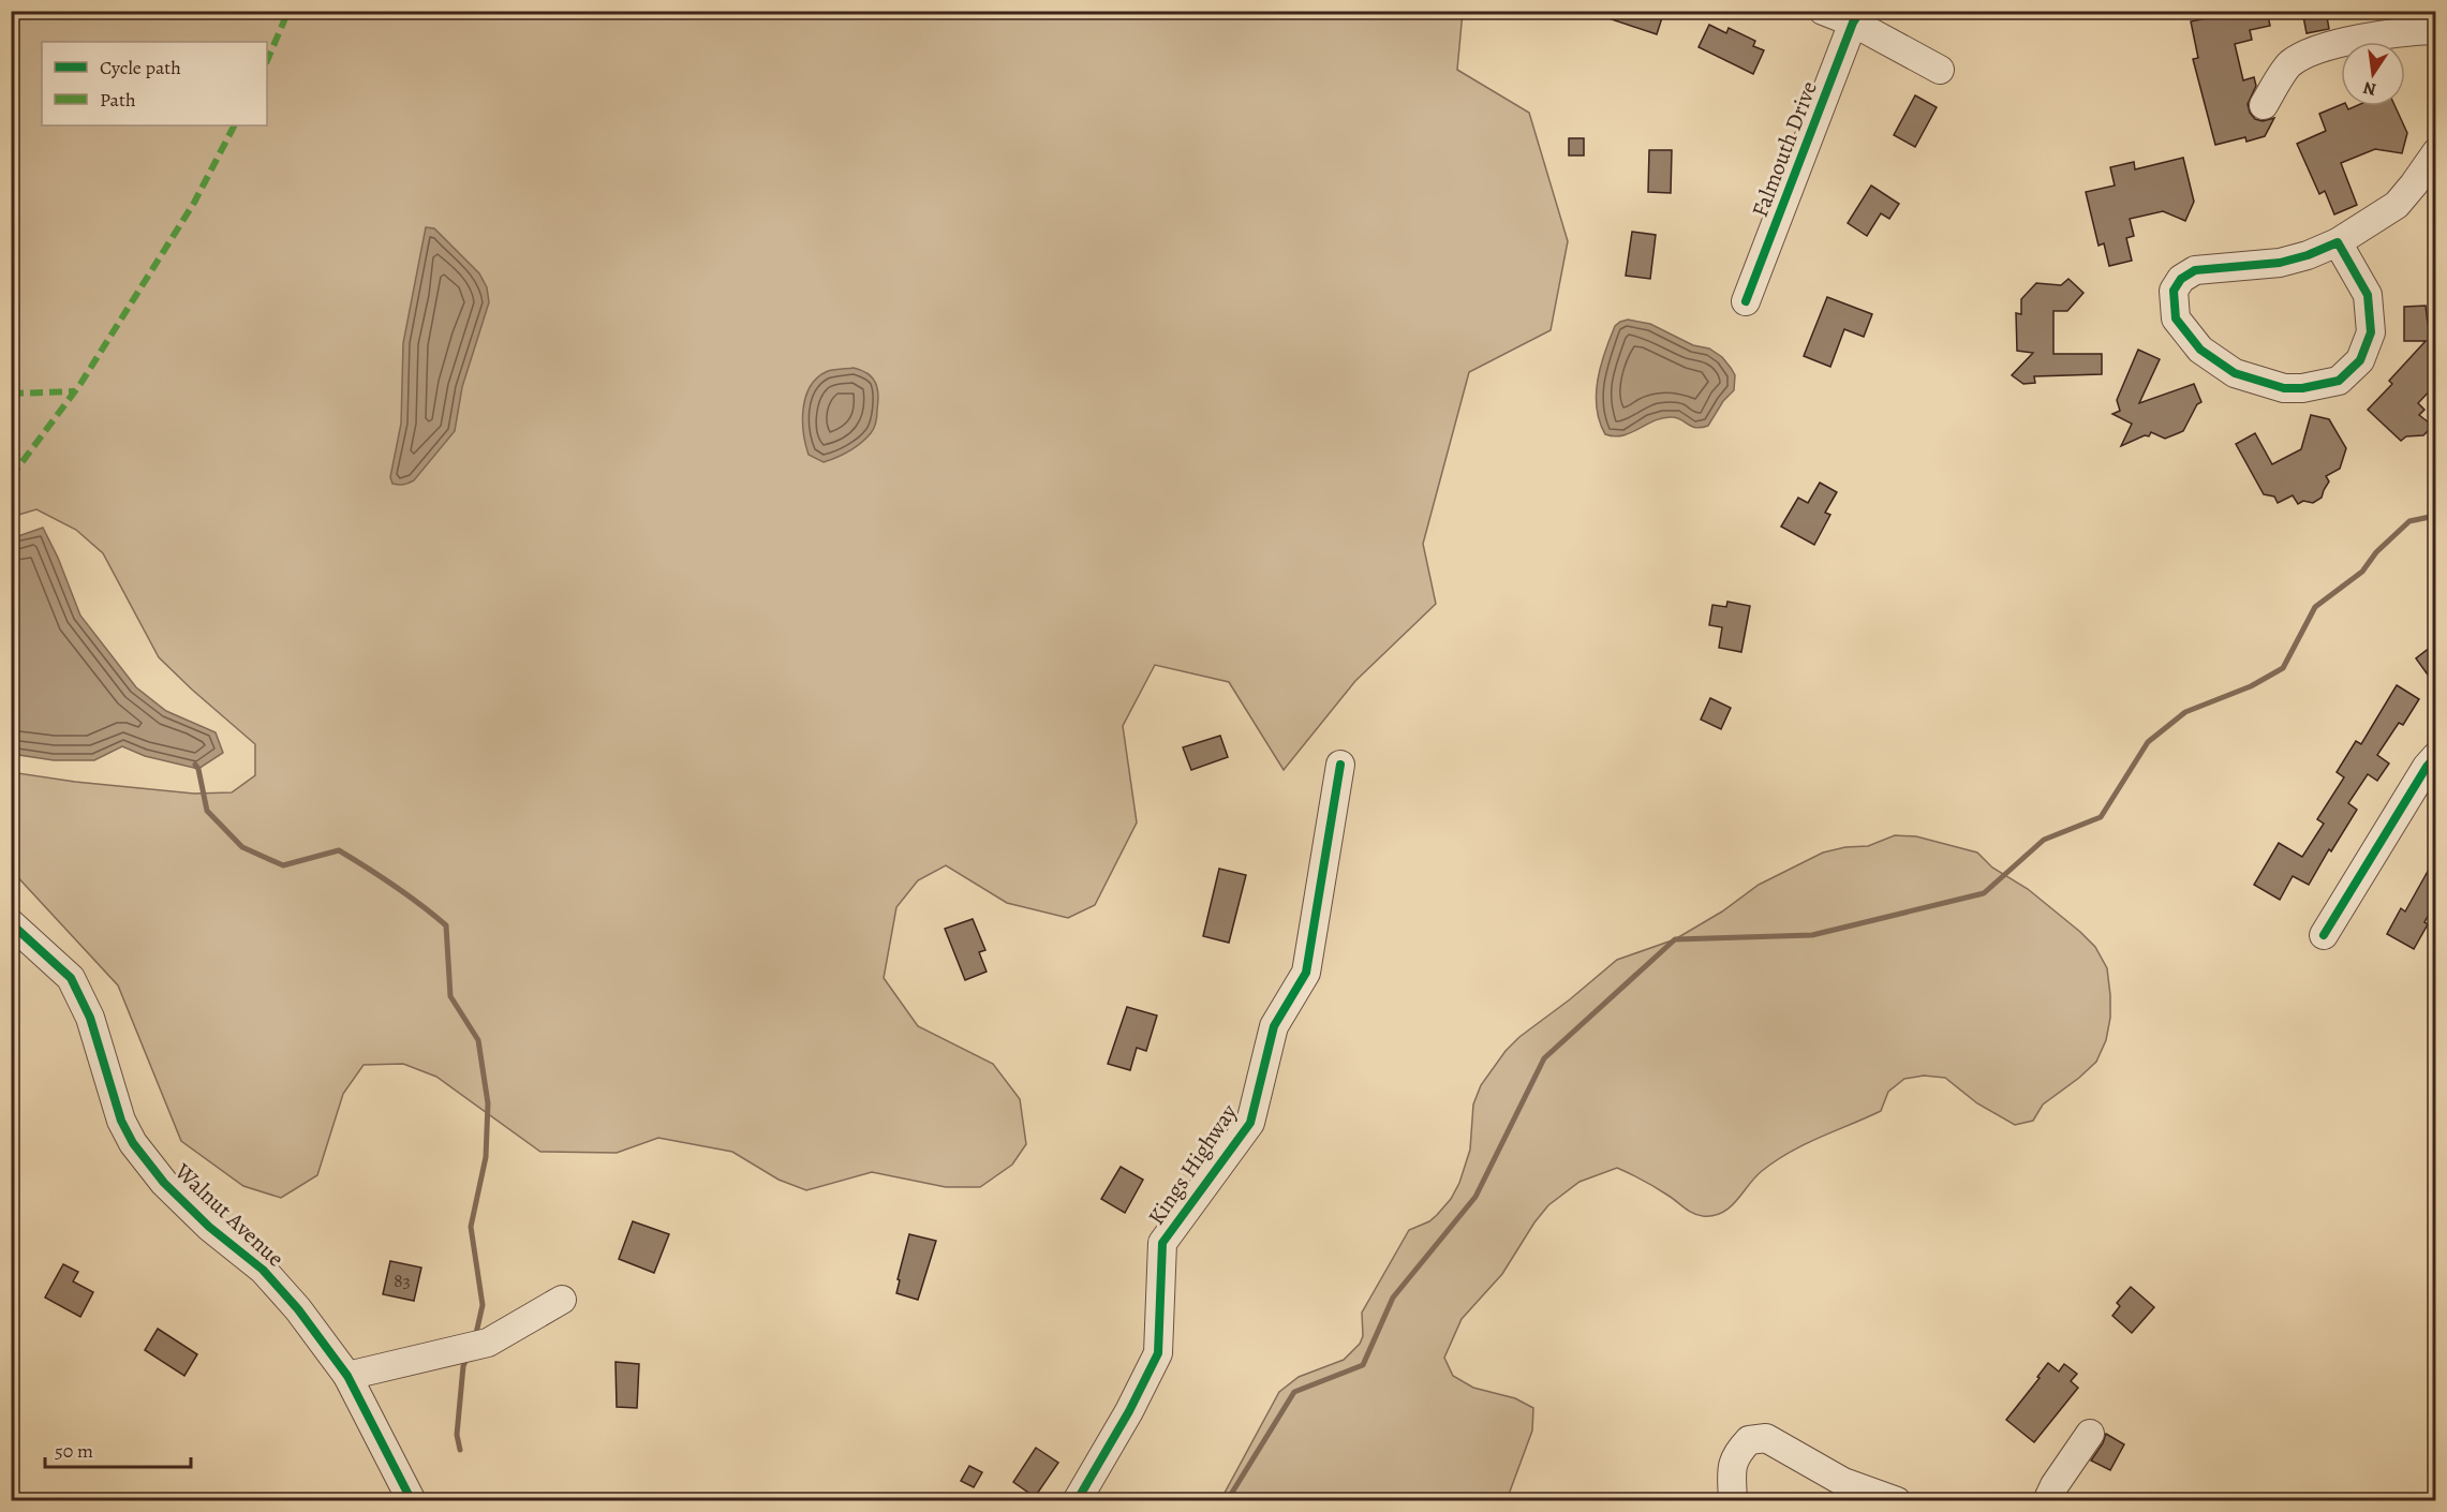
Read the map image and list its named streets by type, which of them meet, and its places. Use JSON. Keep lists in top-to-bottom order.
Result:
{
  "streets": {
    "street": ["Falmouth Drive", "Kings Highway", "Walnut Avenue"]
  },
  "house_numbers": ["83"],
  "legend": ["Cycle path", "Path"],
  "scale_bar": "50 m",
  "north": "bottom"
}
